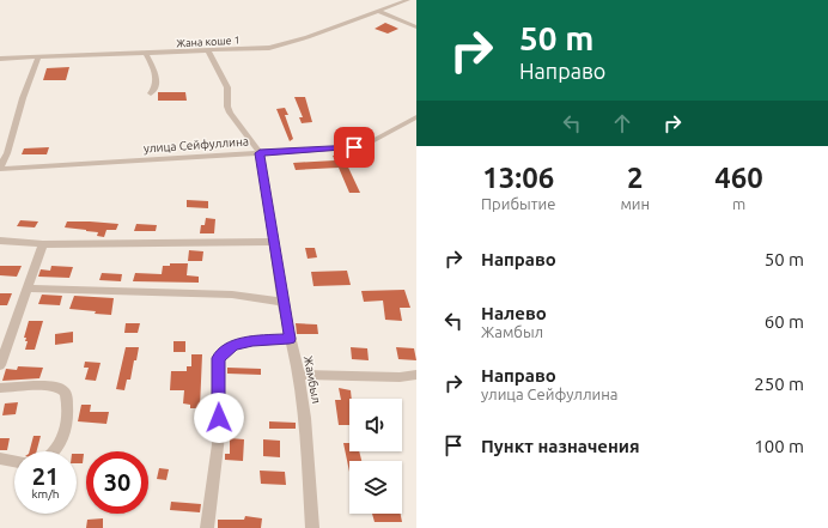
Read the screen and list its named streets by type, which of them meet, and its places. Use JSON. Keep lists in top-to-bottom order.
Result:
{
  "streets": {
    "street": ["Жана коше 1", "улица Сейфуллина", "Жамбыл"]
  },
  "crossings": [
    ["улица Сейфуллина", "Жамбыл"]
  ],
  "page": {
    "turn": ["50 m", "Направо"],
    "eta": [
      "13:06",
      "Прибытие",
      "2",
      "мин",
      "460",
      "m"
    ],
    "list": [
      {
        "name": "Направо",
        "value": "50 m"
      },
      {
        "name": "Налево",
        "note": "Жамбыл",
        "value": "60 m"
      },
      {
        "name": "Направо",
        "note": "улица Сейфуллина",
        "value": "250 m"
      },
      {
        "name": "Пункт назначения",
        "value": "100 m"
      }
    ],
    "speed": "21 km/h",
    "limit": "30"
  }
}
